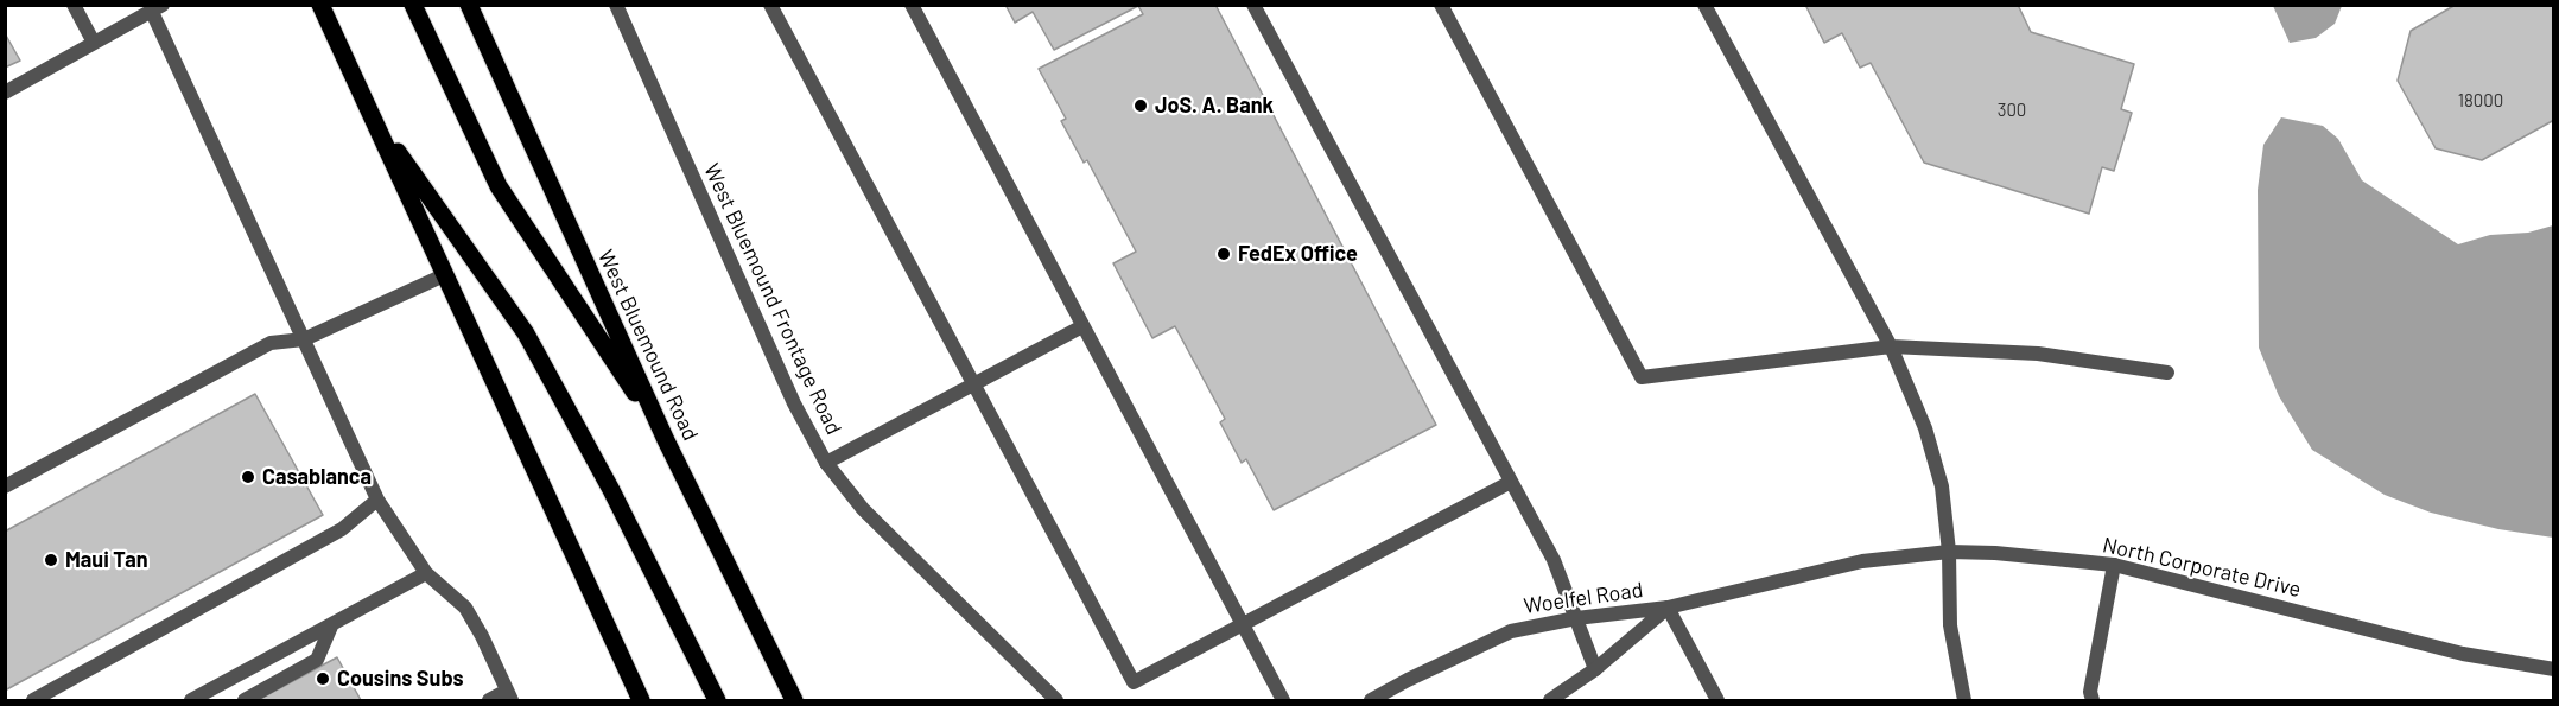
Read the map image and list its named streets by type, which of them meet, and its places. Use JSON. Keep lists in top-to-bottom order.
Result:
{
  "streets": {
    "main road": ["West Bluemound Road"],
    "street": ["West Bluemound Frontage Road", "North Corporate Drive", "Woelfel Road"]
  },
  "crossings": [
    ["North Corporate Drive", "Woelfel Road"]
  ],
  "places": [
    "JoS. A. Bank",
    "FedEx Office",
    "Casablanca",
    "Maui Tan",
    "Cousins Subs"
  ],
  "house_numbers": ["18000", "300"]
}
